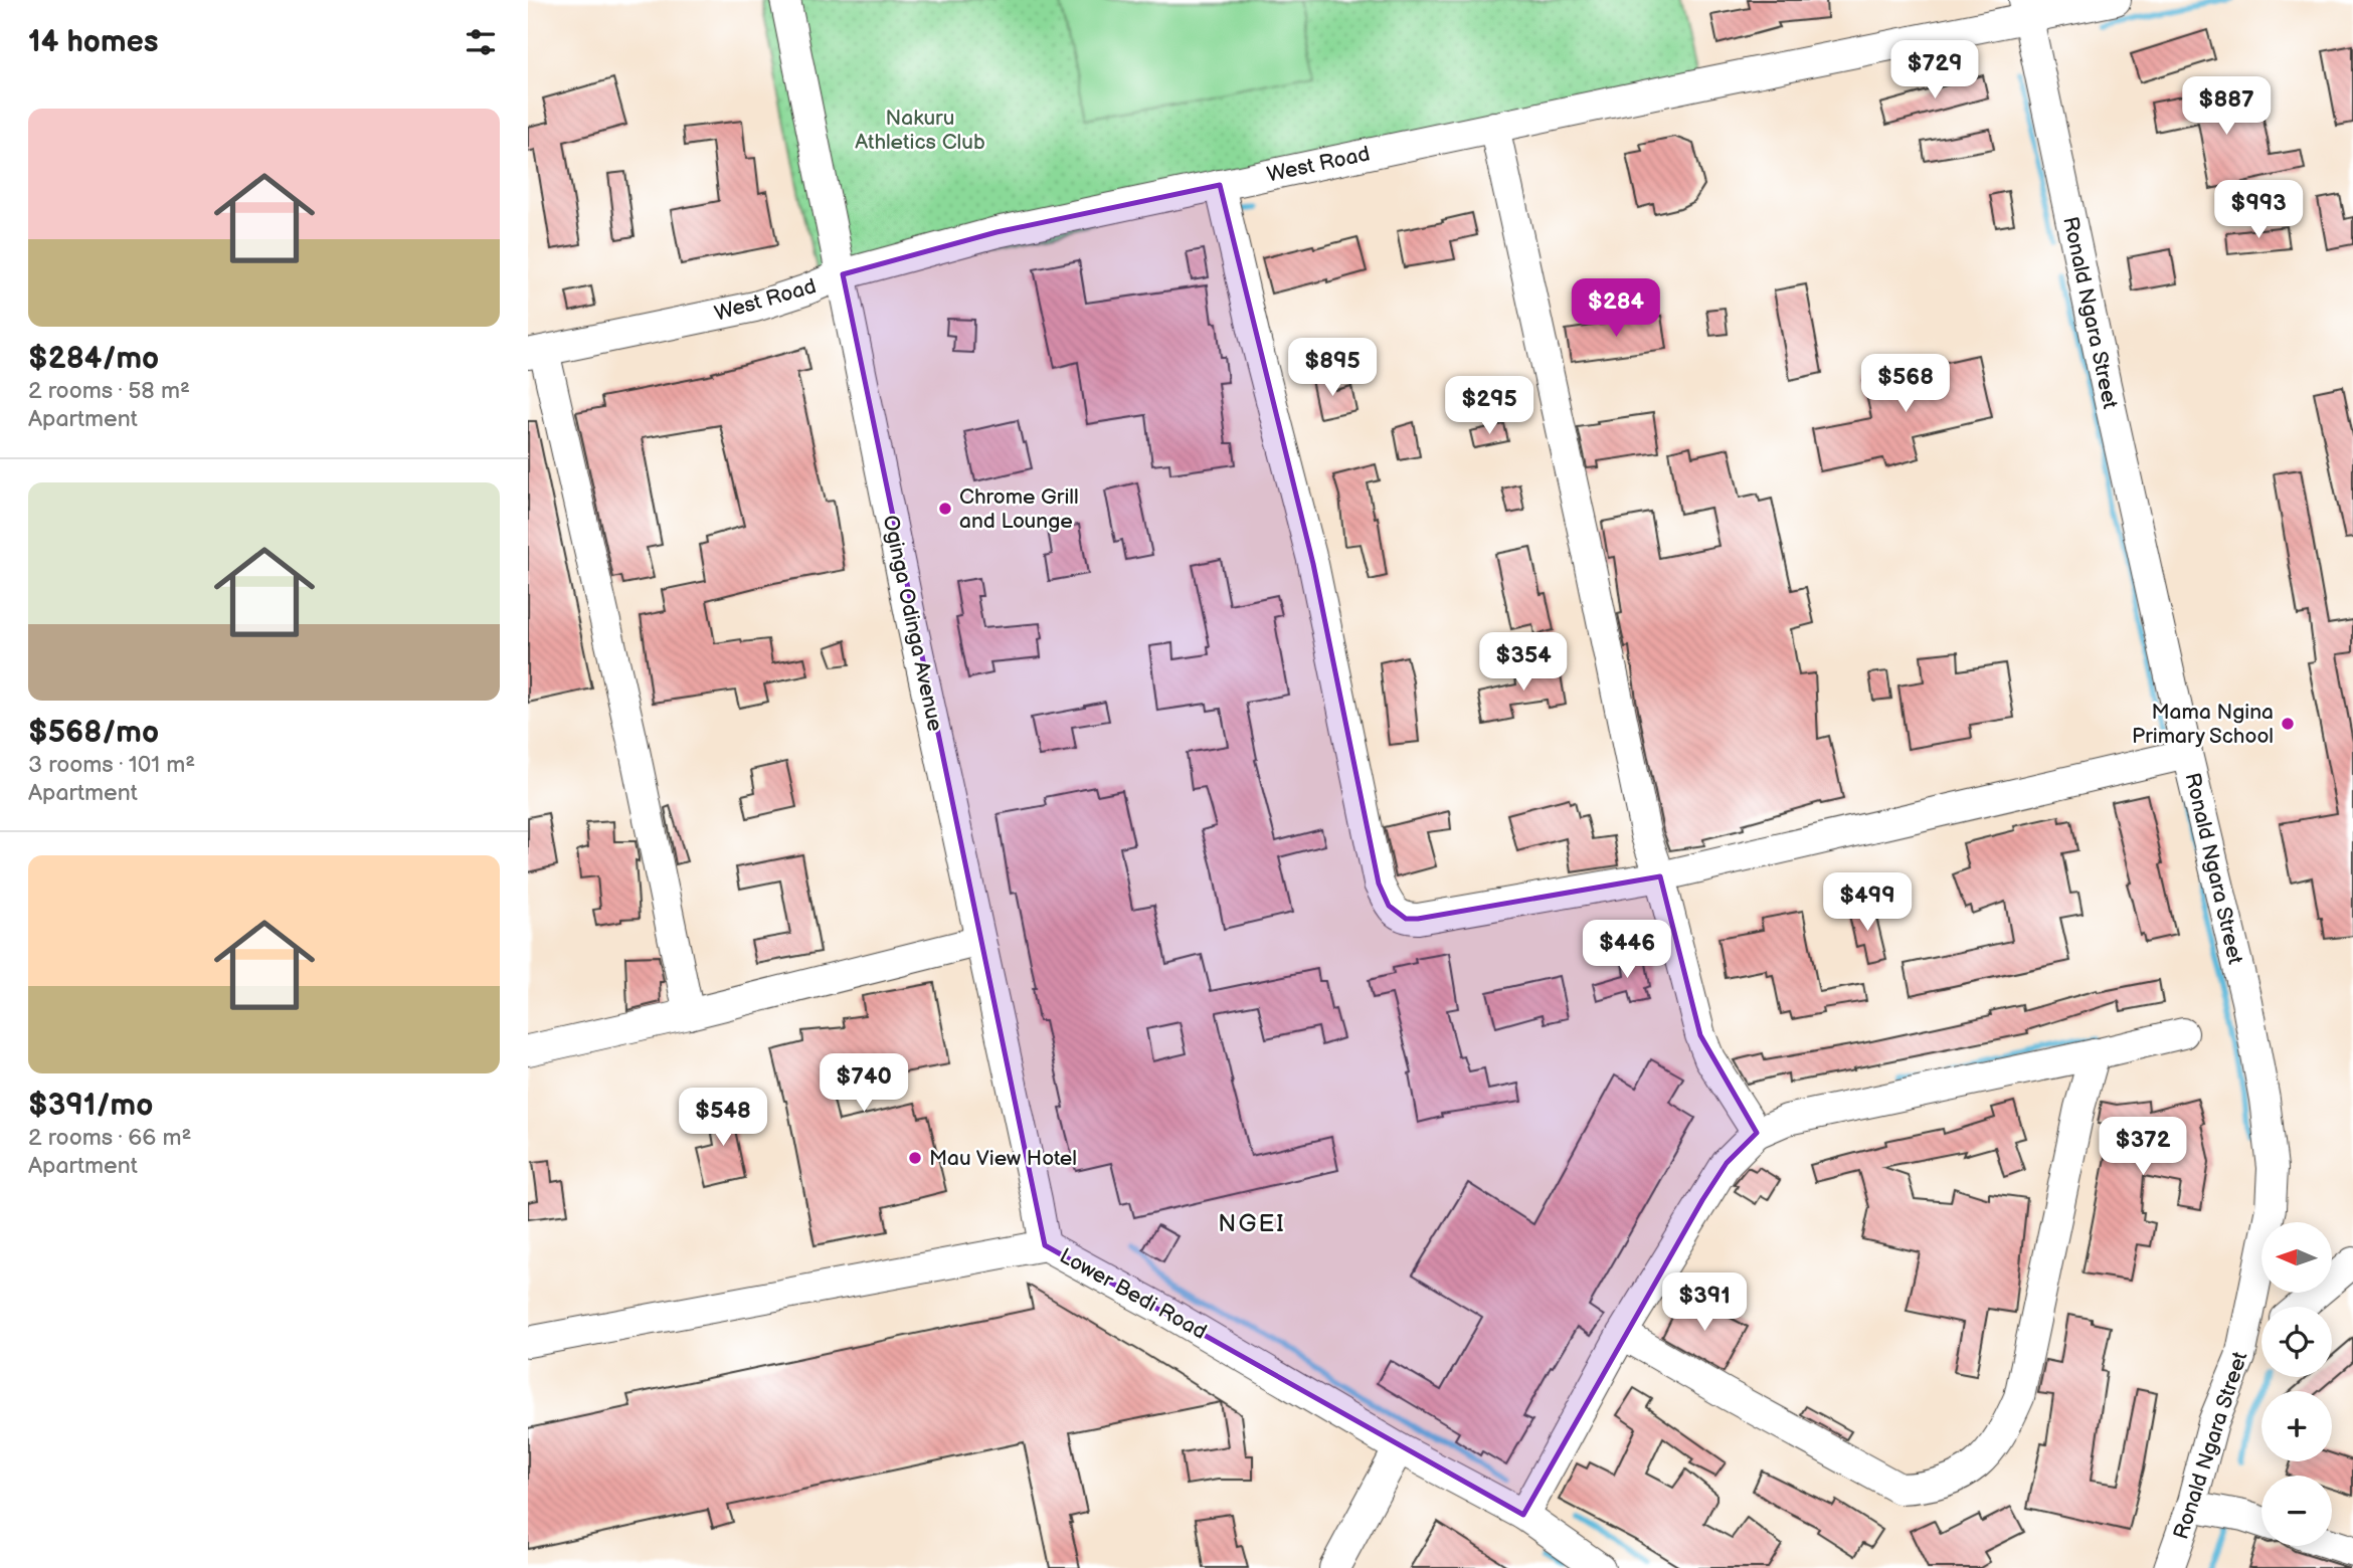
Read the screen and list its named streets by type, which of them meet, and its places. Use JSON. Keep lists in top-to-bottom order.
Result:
{
  "streets": {
    "street": [
      "West Road",
      "Ronald Ngara Street",
      "Oginga Odinga Avenue",
      "Lower Bedi Road"
    ]
  },
  "crossings": [
    ["West Road", "Ronald Ngara Street"],
    ["West Road", "Oginga Odinga Avenue"],
    ["Oginga Odinga Avenue", "Lower Bedi Road"]
  ],
  "districts": ["NGEI"],
  "parks": ["Nakuru Athletics Club"],
  "places": ["Chrome Grill and Lounge", "Mama Ngina Primary School", "Mau View Hotel"],
  "north": "left",
  "page": {
    "heading": "14 homes",
    "price": [
      "$729",
      "$887",
      "$993",
      "$284",
      "$895",
      "$568",
      "$295",
      "$354",
      "$499",
      "$446",
      "$740",
      "$548",
      "$372",
      "$391"
    ],
    "list": [
      {
        "name": "$284/mo",
        "note": "2 rooms · 58 m² · Apartment"
      },
      {
        "name": "$568/mo",
        "note": "3 rooms · 101 m² · Apartment"
      },
      {
        "name": "$391/mo",
        "note": "2 rooms · 66 m² · Apartment"
      }
    ],
    "map_buttons": ["+", "−"]
  }
}
